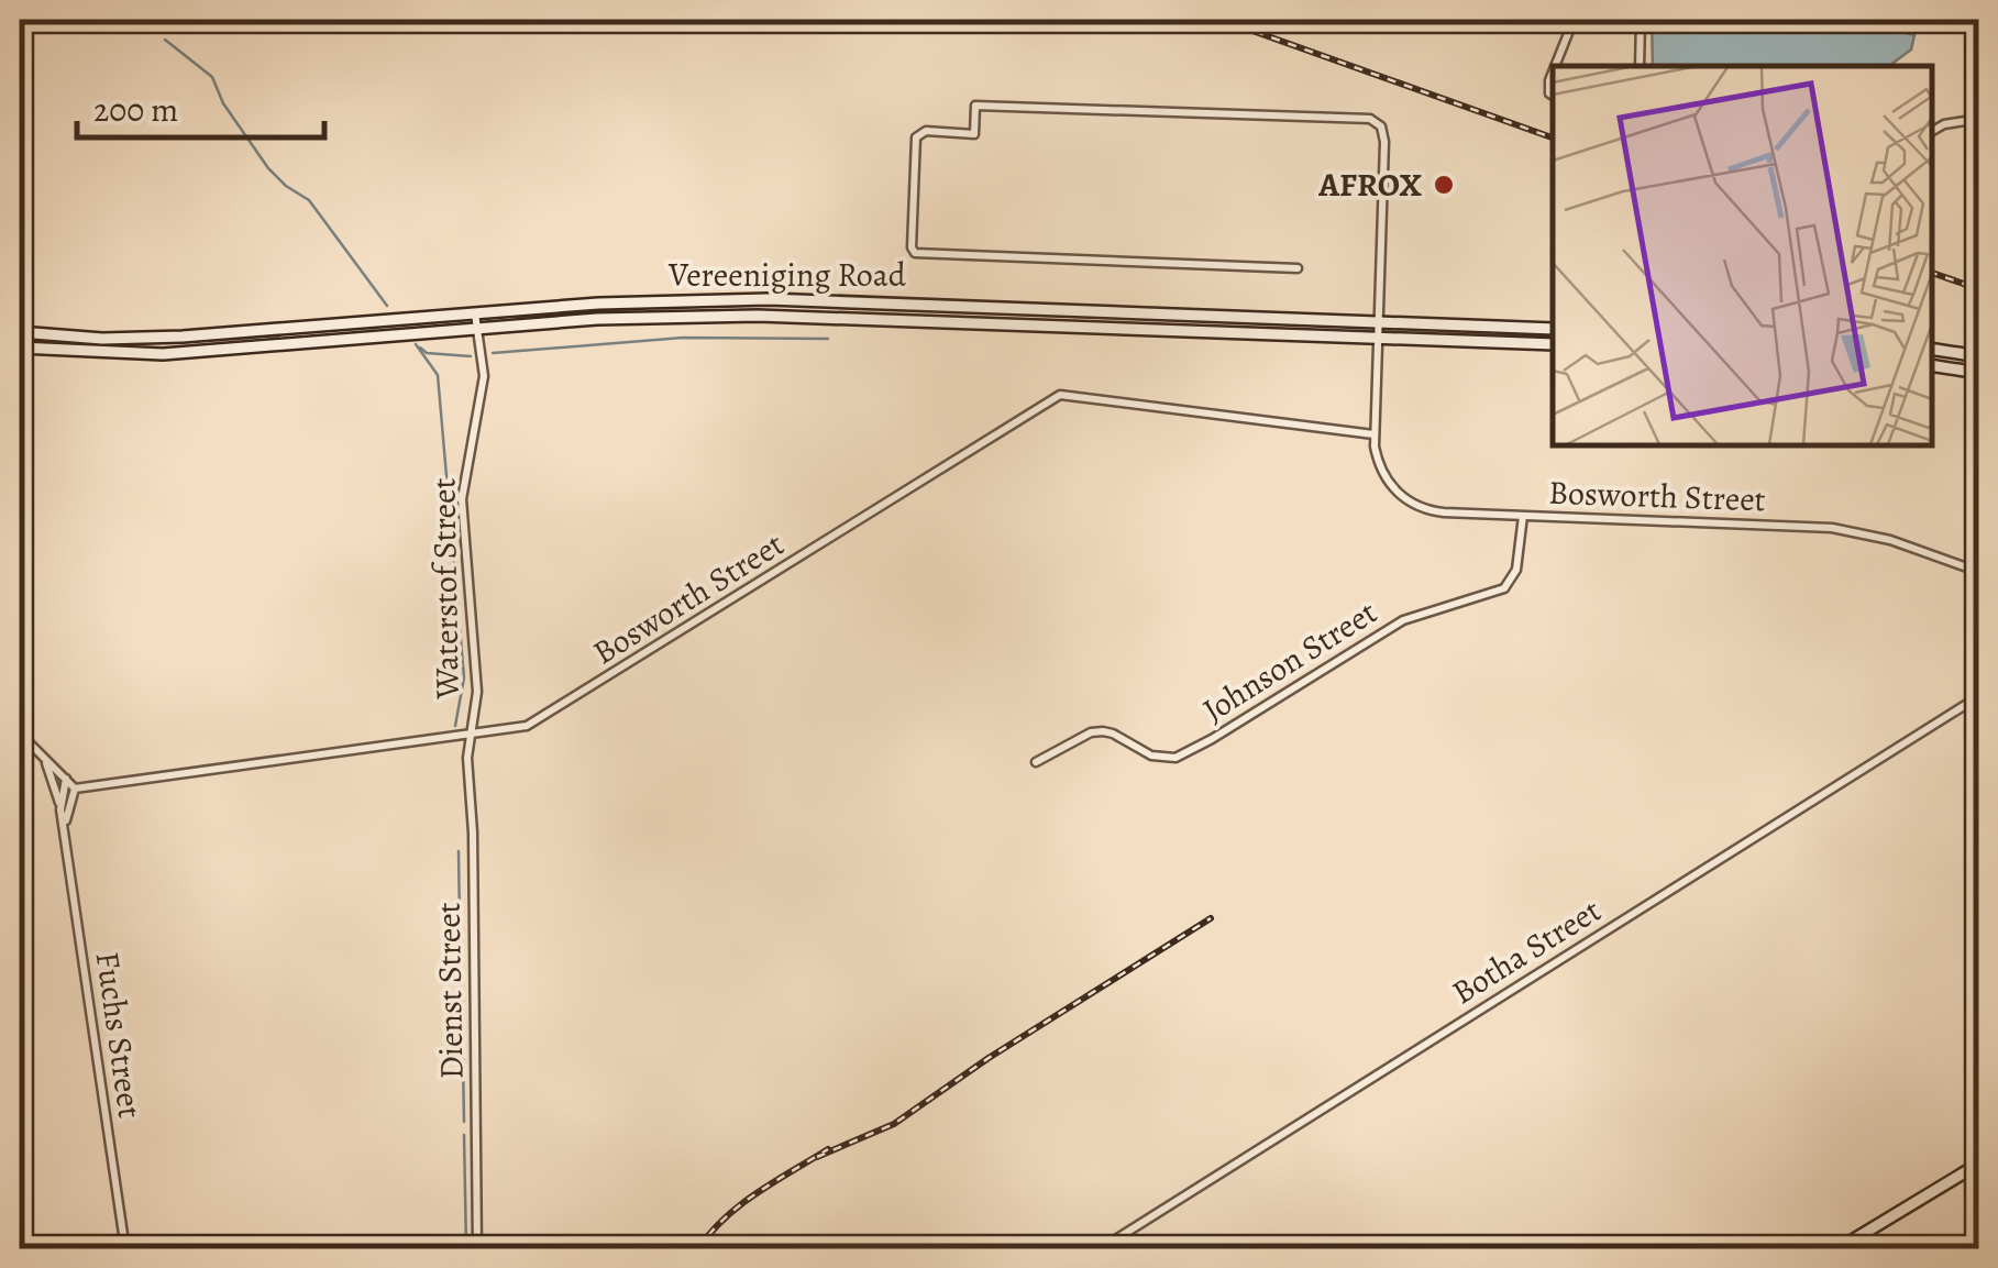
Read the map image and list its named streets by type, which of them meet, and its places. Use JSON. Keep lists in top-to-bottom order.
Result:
{
  "streets": {
    "main road": ["Vereeniging Road"],
    "street": [
      "Bosworth Street",
      "Waterstof Street",
      "Johnson Street",
      "Botha Street",
      "Dienst Street",
      "Fuchs Street"
    ]
  },
  "crossings": [
    ["Vereeniging Road", "Bosworth Street"],
    ["Vereeniging Road", "Waterstof Street"],
    ["Bosworth Street", "Waterstof Street"],
    ["Bosworth Street", "Johnson Street"],
    ["Bosworth Street", "Dienst Street"],
    ["Bosworth Street", "Fuchs Street"],
    ["Waterstof Street", "Dienst Street"]
  ],
  "places": ["AFROX"],
  "scale_bar": "200 m"
}
